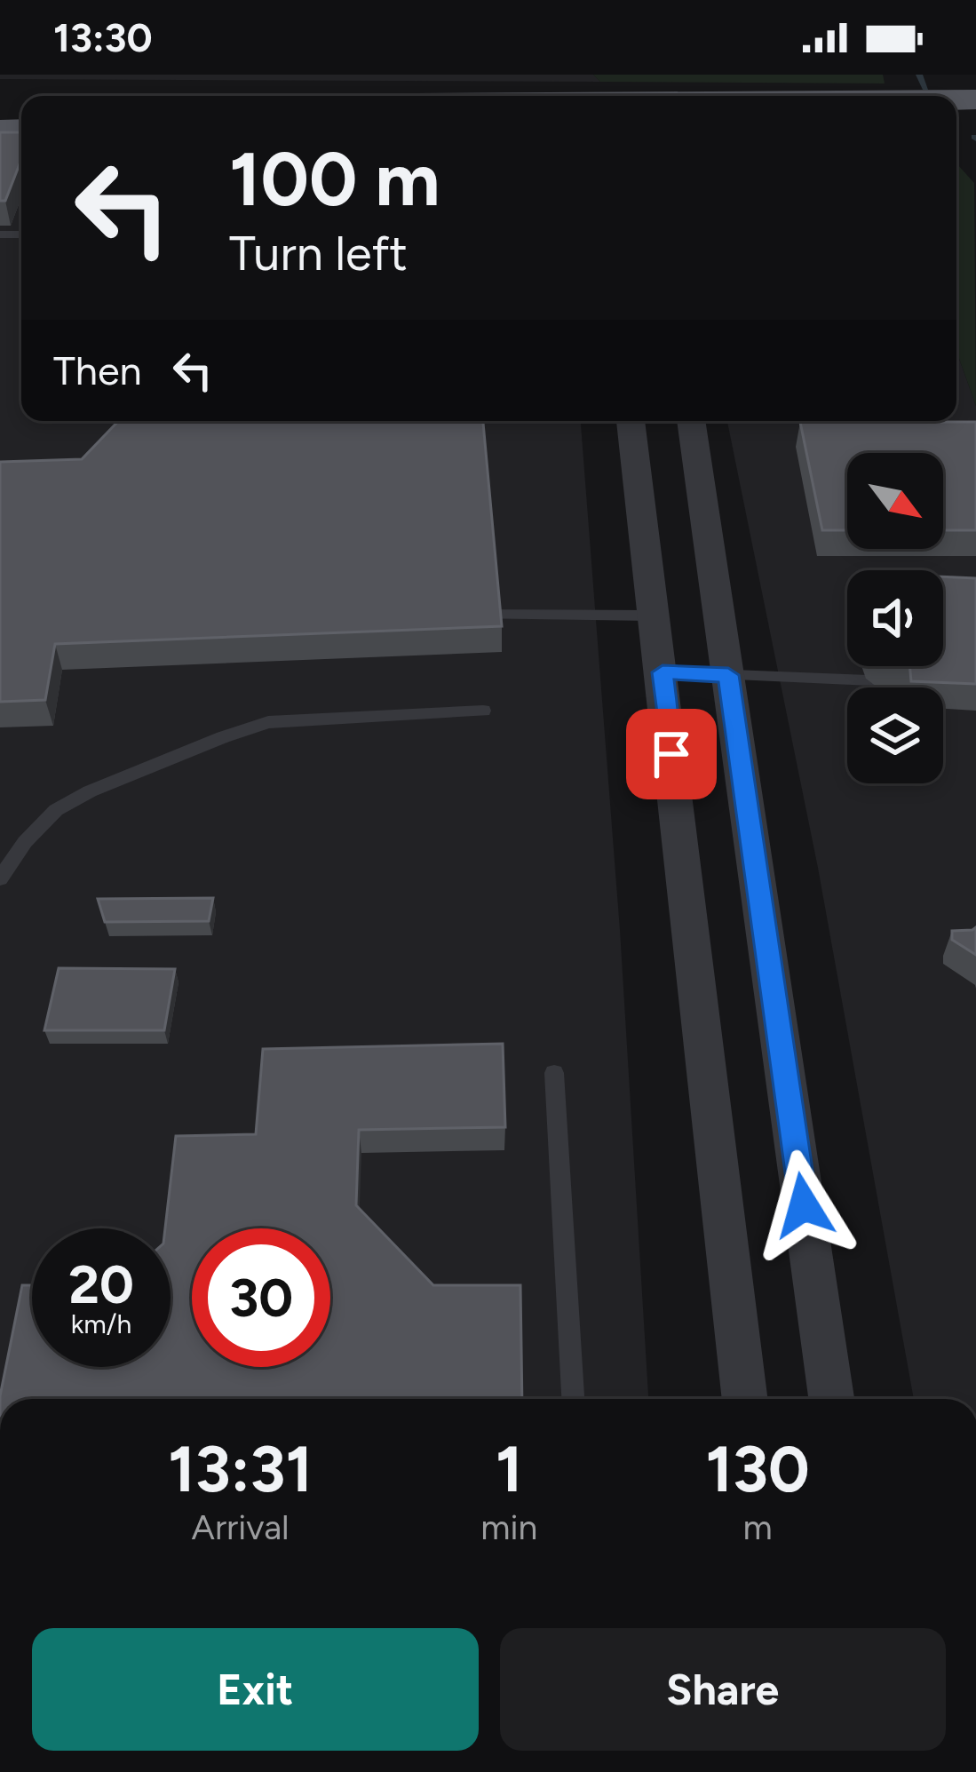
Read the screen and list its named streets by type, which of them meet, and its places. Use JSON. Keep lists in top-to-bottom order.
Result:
{
  "north": "bottom right",
  "page": {
    "status": "13:30",
    "turn": ["100 m", "Turn left"],
    "then": "Then",
    "speed": "20 km/h",
    "limit": "30",
    "eta": [
      "13:31",
      "Arrival",
      "1",
      "min",
      "130",
      "m"
    ],
    "buttons": ["Exit", "Share"]
  }
}
